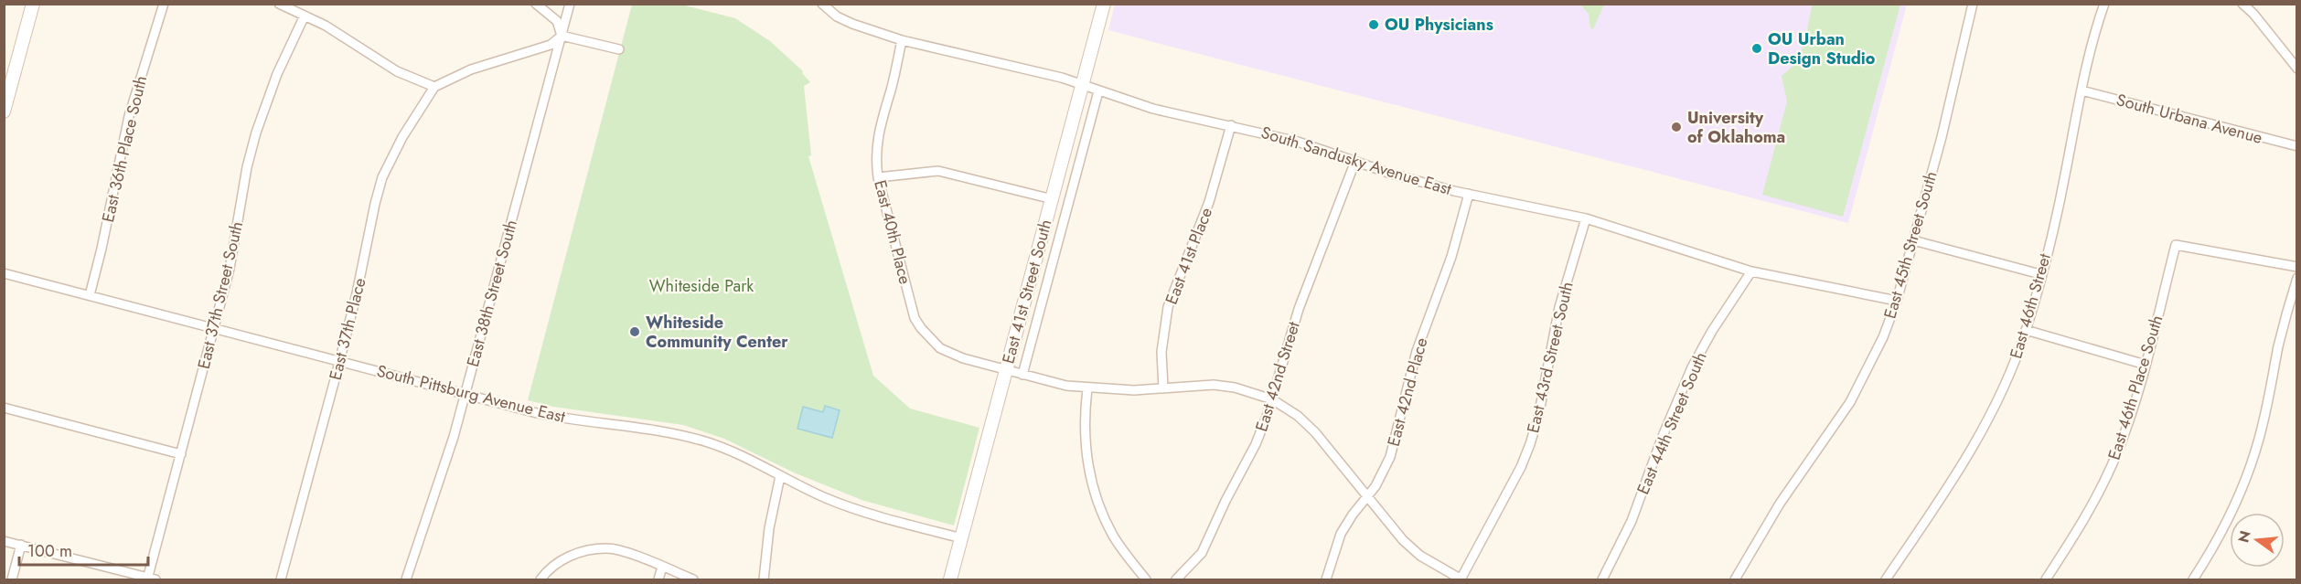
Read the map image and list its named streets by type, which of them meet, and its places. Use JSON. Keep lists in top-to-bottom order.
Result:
{
  "streets": {
    "main road": ["East 41st Street South"],
    "street": [
      "South Urbana Avenue",
      "East 36th Place South",
      "South Sandusky Avenue East",
      "East 40th Place",
      "East 45th Street South",
      "East 41st Place",
      "East 38th Street South",
      "East 37th Street South",
      "East 46th Street",
      "East 37th Place",
      "East 43rd Street South",
      "East 42nd Street",
      "East 46th Place South",
      "East 42nd Place",
      "South Pittsburg Avenue East",
      "East 44th Street South"
    ]
  },
  "crossings": [
    ["South Urbana Avenue", "East 46th Street"],
    ["East 36th Place South", "South Pittsburg Avenue East"],
    ["South Sandusky Avenue East", "East 40th Place"],
    ["South Sandusky Avenue East", "East 45th Street South"],
    ["South Sandusky Avenue East", "East 41st Place"],
    ["South Sandusky Avenue East", "East 41st Street South"],
    ["South Sandusky Avenue East", "East 43rd Street South"],
    ["South Sandusky Avenue East", "East 42nd Street"],
    ["South Sandusky Avenue East", "East 42nd Place"],
    ["South Sandusky Avenue East", "East 44th Street South"],
    ["East 40th Place", "East 41st Street South"],
    ["East 41st Street South", "South Pittsburg Avenue East"],
    ["East 38th Street South", "South Pittsburg Avenue East"],
    ["East 37th Street South", "South Pittsburg Avenue East"],
    ["East 37th Place", "South Pittsburg Avenue East"]
  ],
  "parks": ["Whiteside Park"],
  "places": [
    "OU Physicians",
    "OU Urban Design Studio",
    "University of Oklahoma",
    "Whiteside Community Center"
  ],
  "scale_bar": "100 m",
  "north": "left"
}
